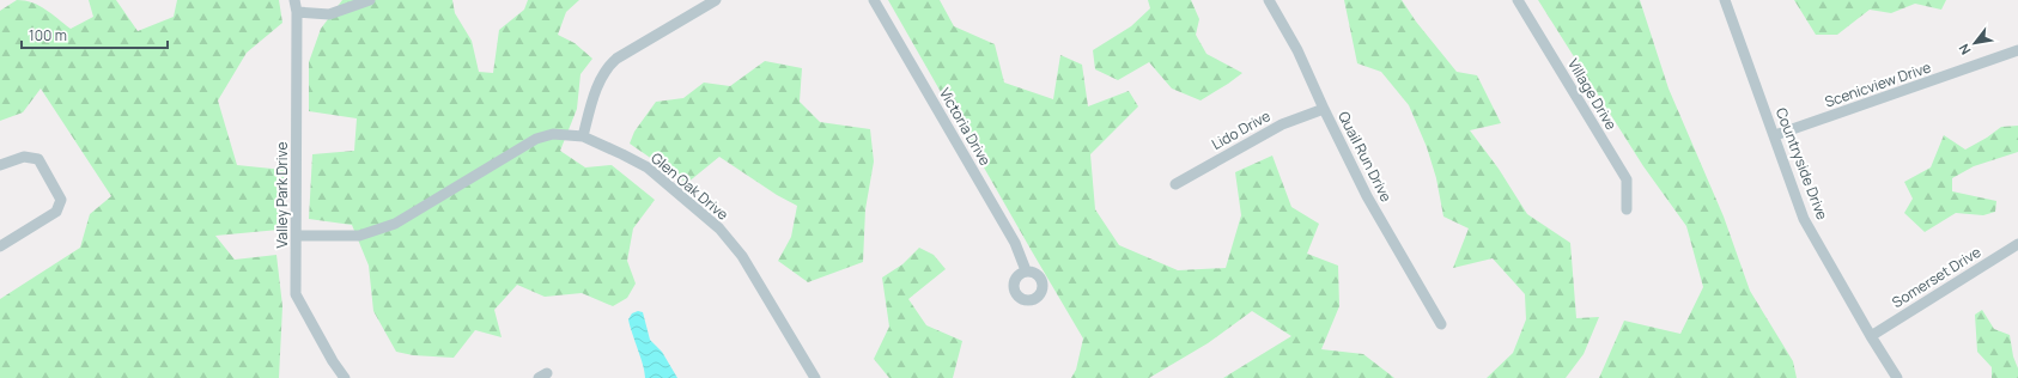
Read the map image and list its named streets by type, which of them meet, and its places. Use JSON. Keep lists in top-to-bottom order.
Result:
{
  "streets": {
    "street": [
      "Scenicview Drive",
      "Village Drive",
      "Victoria Drive",
      "Lido Drive",
      "Quail Run Drive",
      "Countryside Drive",
      "Glen Oak Drive",
      "Valley Park Drive",
      "Somerset Drive"
    ]
  },
  "crossings": [
    ["Scenicview Drive", "Countryside Drive"],
    ["Lido Drive", "Quail Run Drive"],
    ["Countryside Drive", "Somerset Drive"],
    ["Glen Oak Drive", "Valley Park Drive"]
  ],
  "scale_bar": "100 m",
  "north": "bottom left"
}
